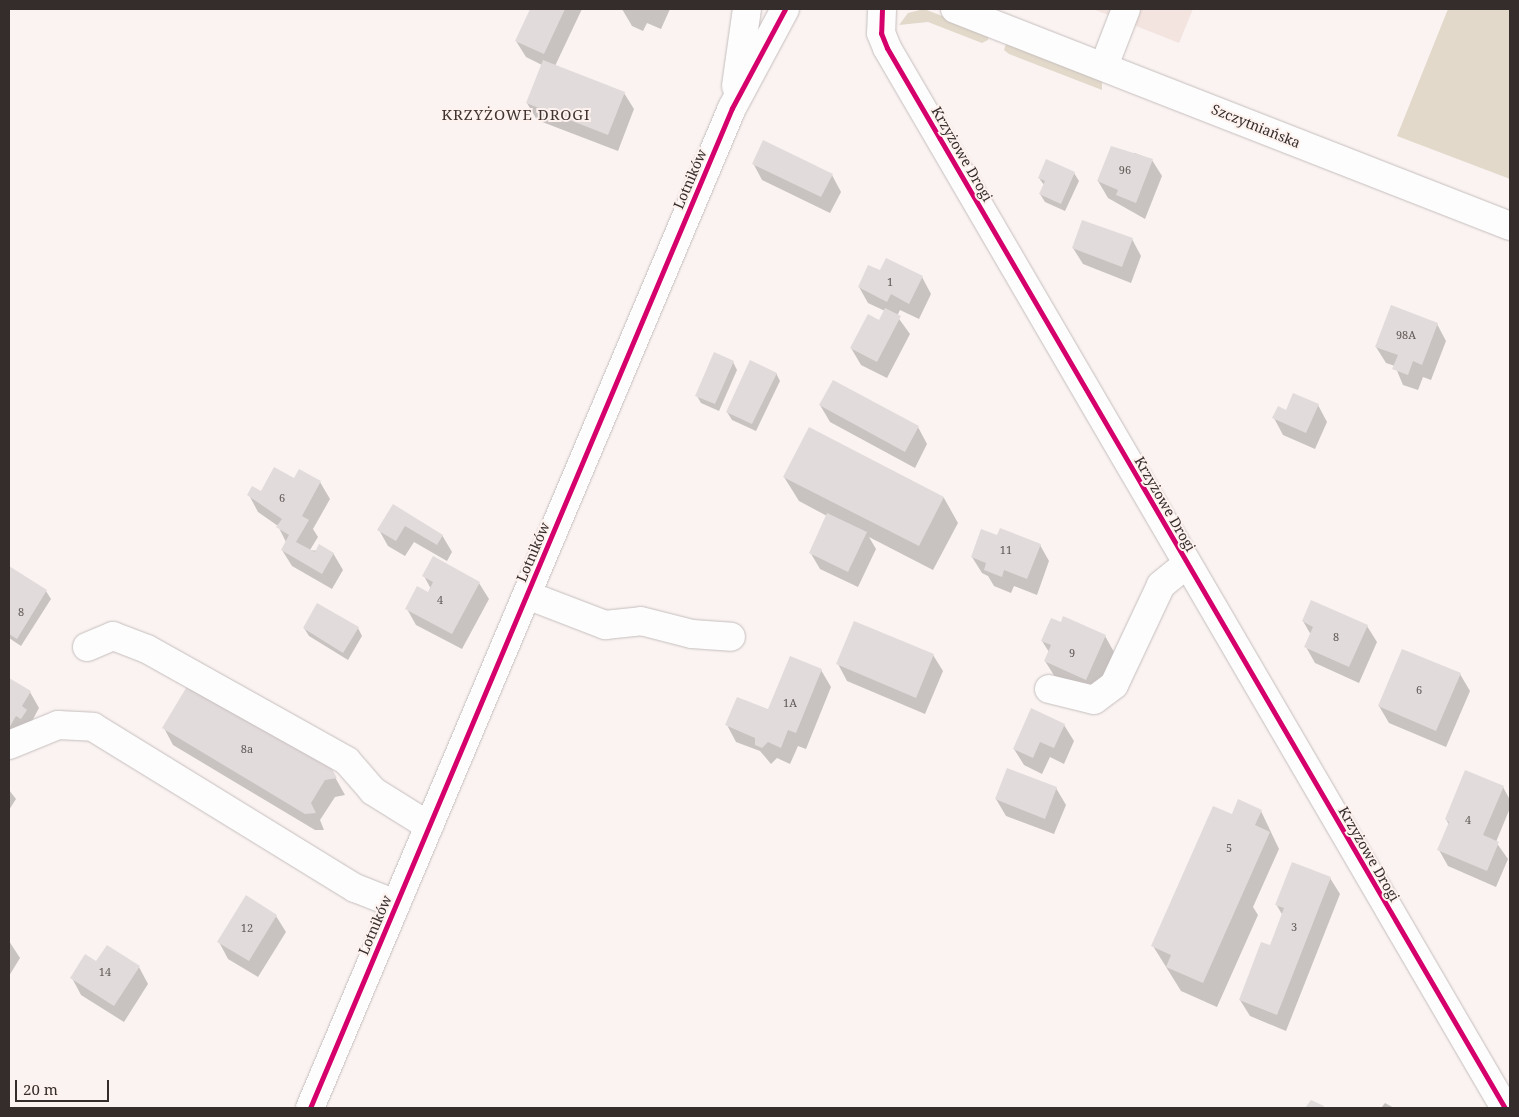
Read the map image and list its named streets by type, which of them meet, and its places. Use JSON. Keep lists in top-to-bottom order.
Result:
{
  "streets": {
    "street": ["Szczytniańska", "Krzyżowe Drogi", "Lotników"]
  },
  "districts": ["KRZYŻOWE DROGI"],
  "house_numbers": [
    "96",
    "1",
    "98A",
    "6",
    "11",
    "4",
    "8",
    "8",
    "9",
    "6",
    "1A",
    "8a",
    "4",
    "5",
    "3",
    "12",
    "14"
  ],
  "scale_bar": "20 m"
}
